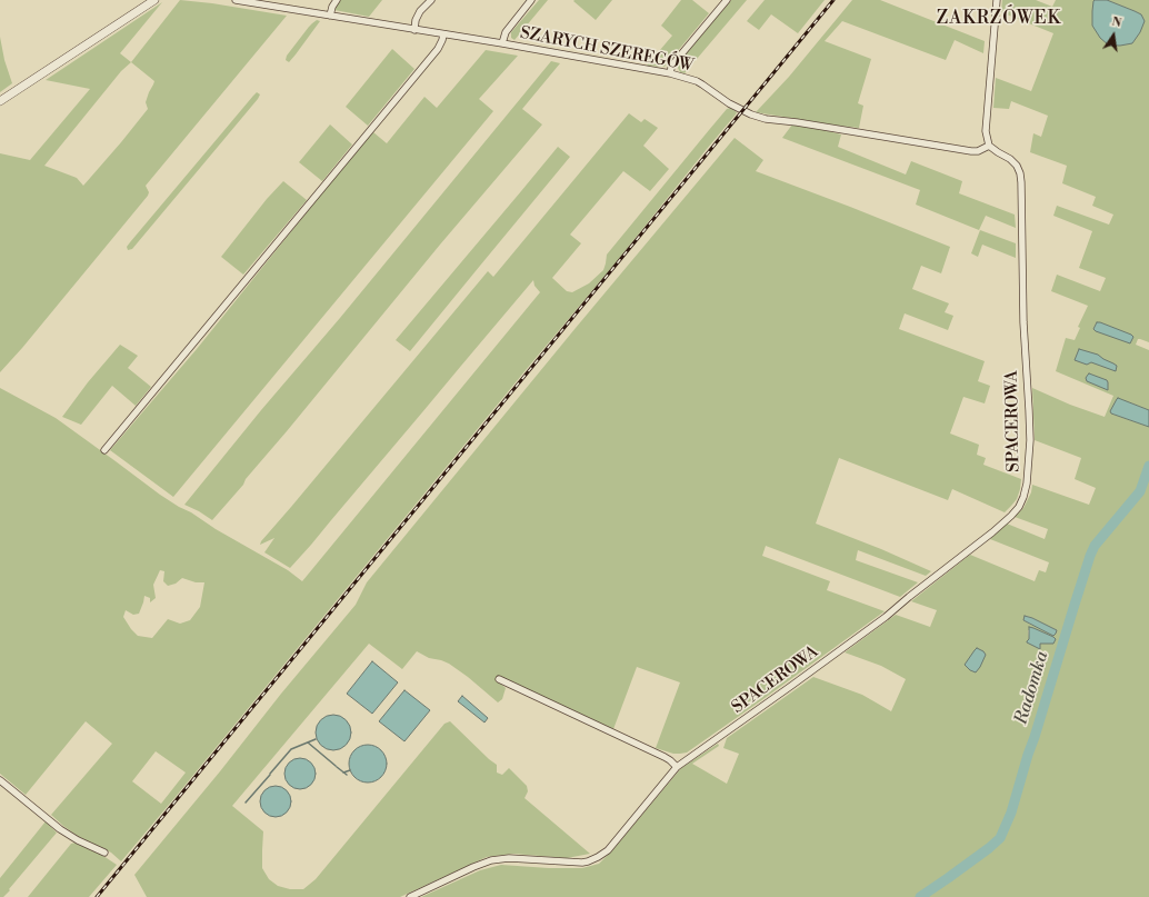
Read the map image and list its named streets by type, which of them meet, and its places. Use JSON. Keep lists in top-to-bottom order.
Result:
{
  "streets": {
    "street": ["SZARYCH SZEREGÓW", "SPACEROWA"]
  },
  "crossings": [
    ["SZARYCH SZEREGÓW", "SPACEROWA"]
  ],
  "districts": ["ZAKRZÓWEK"],
  "water": ["Radomka"],
  "north": "top"
}
